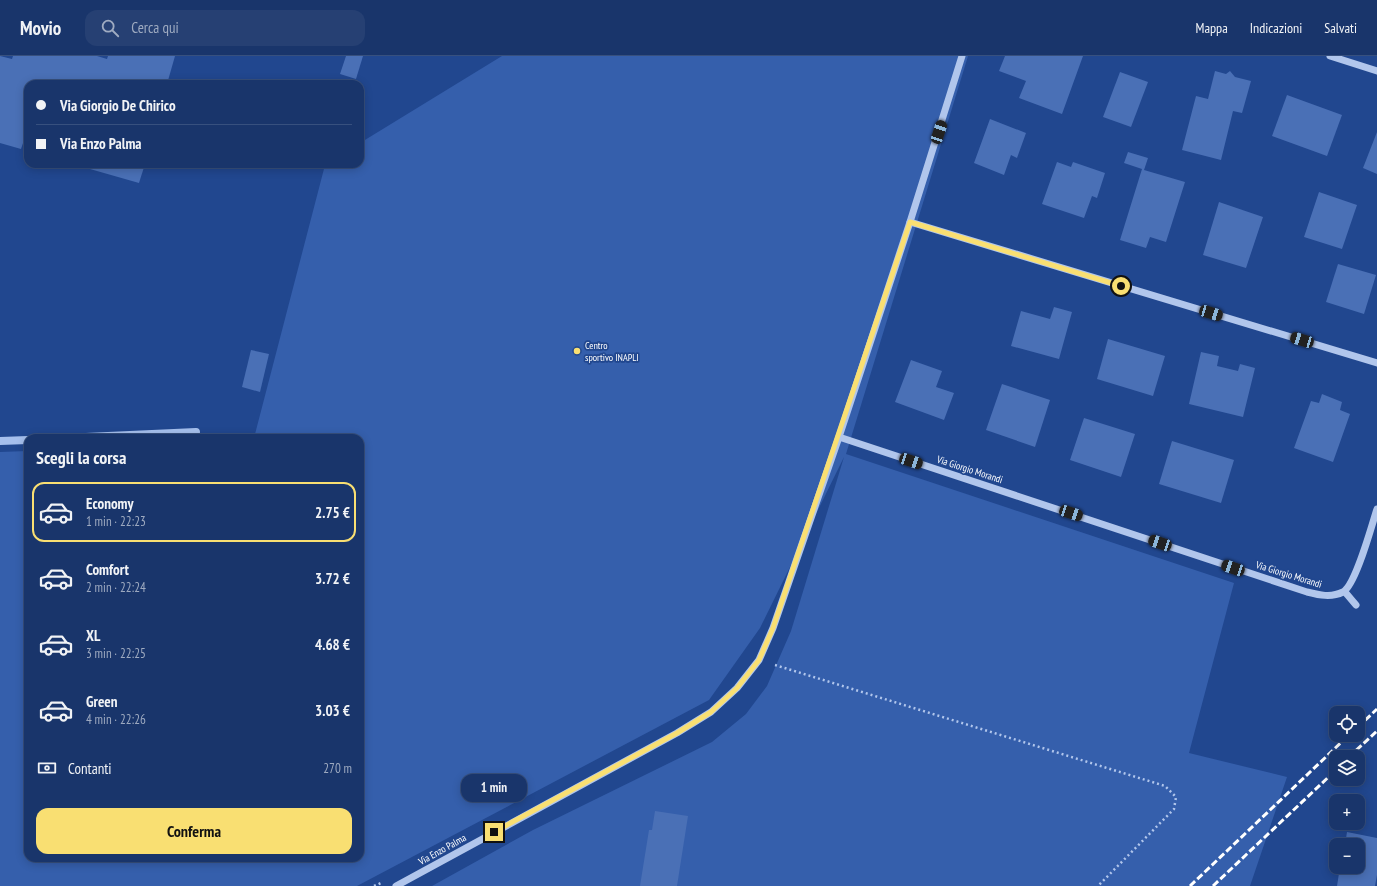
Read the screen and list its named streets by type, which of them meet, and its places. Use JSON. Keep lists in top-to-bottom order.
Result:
{
  "streets": {
    "street": ["Via Giorgio Morandi", "Via Enzo Palma"]
  },
  "crossings": [
    ["Via Giorgio Morandi", "Via Enzo Palma"]
  ],
  "places": ["Centro sportivo INAPLI"],
  "page": {
    "header": "Movio",
    "search": "Cerca qui",
    "nav": ["Mappa", "Indicazioni", "Salvati"],
    "banner": ["Via Giorgio De Chirico", "Via Enzo Palma"],
    "heading": "Scegli la corsa",
    "list": [
      {
        "name": "Economy",
        "note": "1 min · 22:23",
        "value": "2.75 €"
      },
      {
        "name": "Comfort",
        "note": "2 min · 22:24",
        "value": "3.72 €"
      },
      {
        "name": "XL",
        "note": "3 min · 22:25",
        "value": "4.68 €"
      },
      {
        "name": "Green",
        "note": "4 min · 22:26",
        "value": "3.03 €"
      }
    ],
    "map_buttons": ["+", "−"],
    "pay": ["Contanti", "270 m"],
    "bubble": "1 min",
    "buttons": "Conferma"
  }
}
